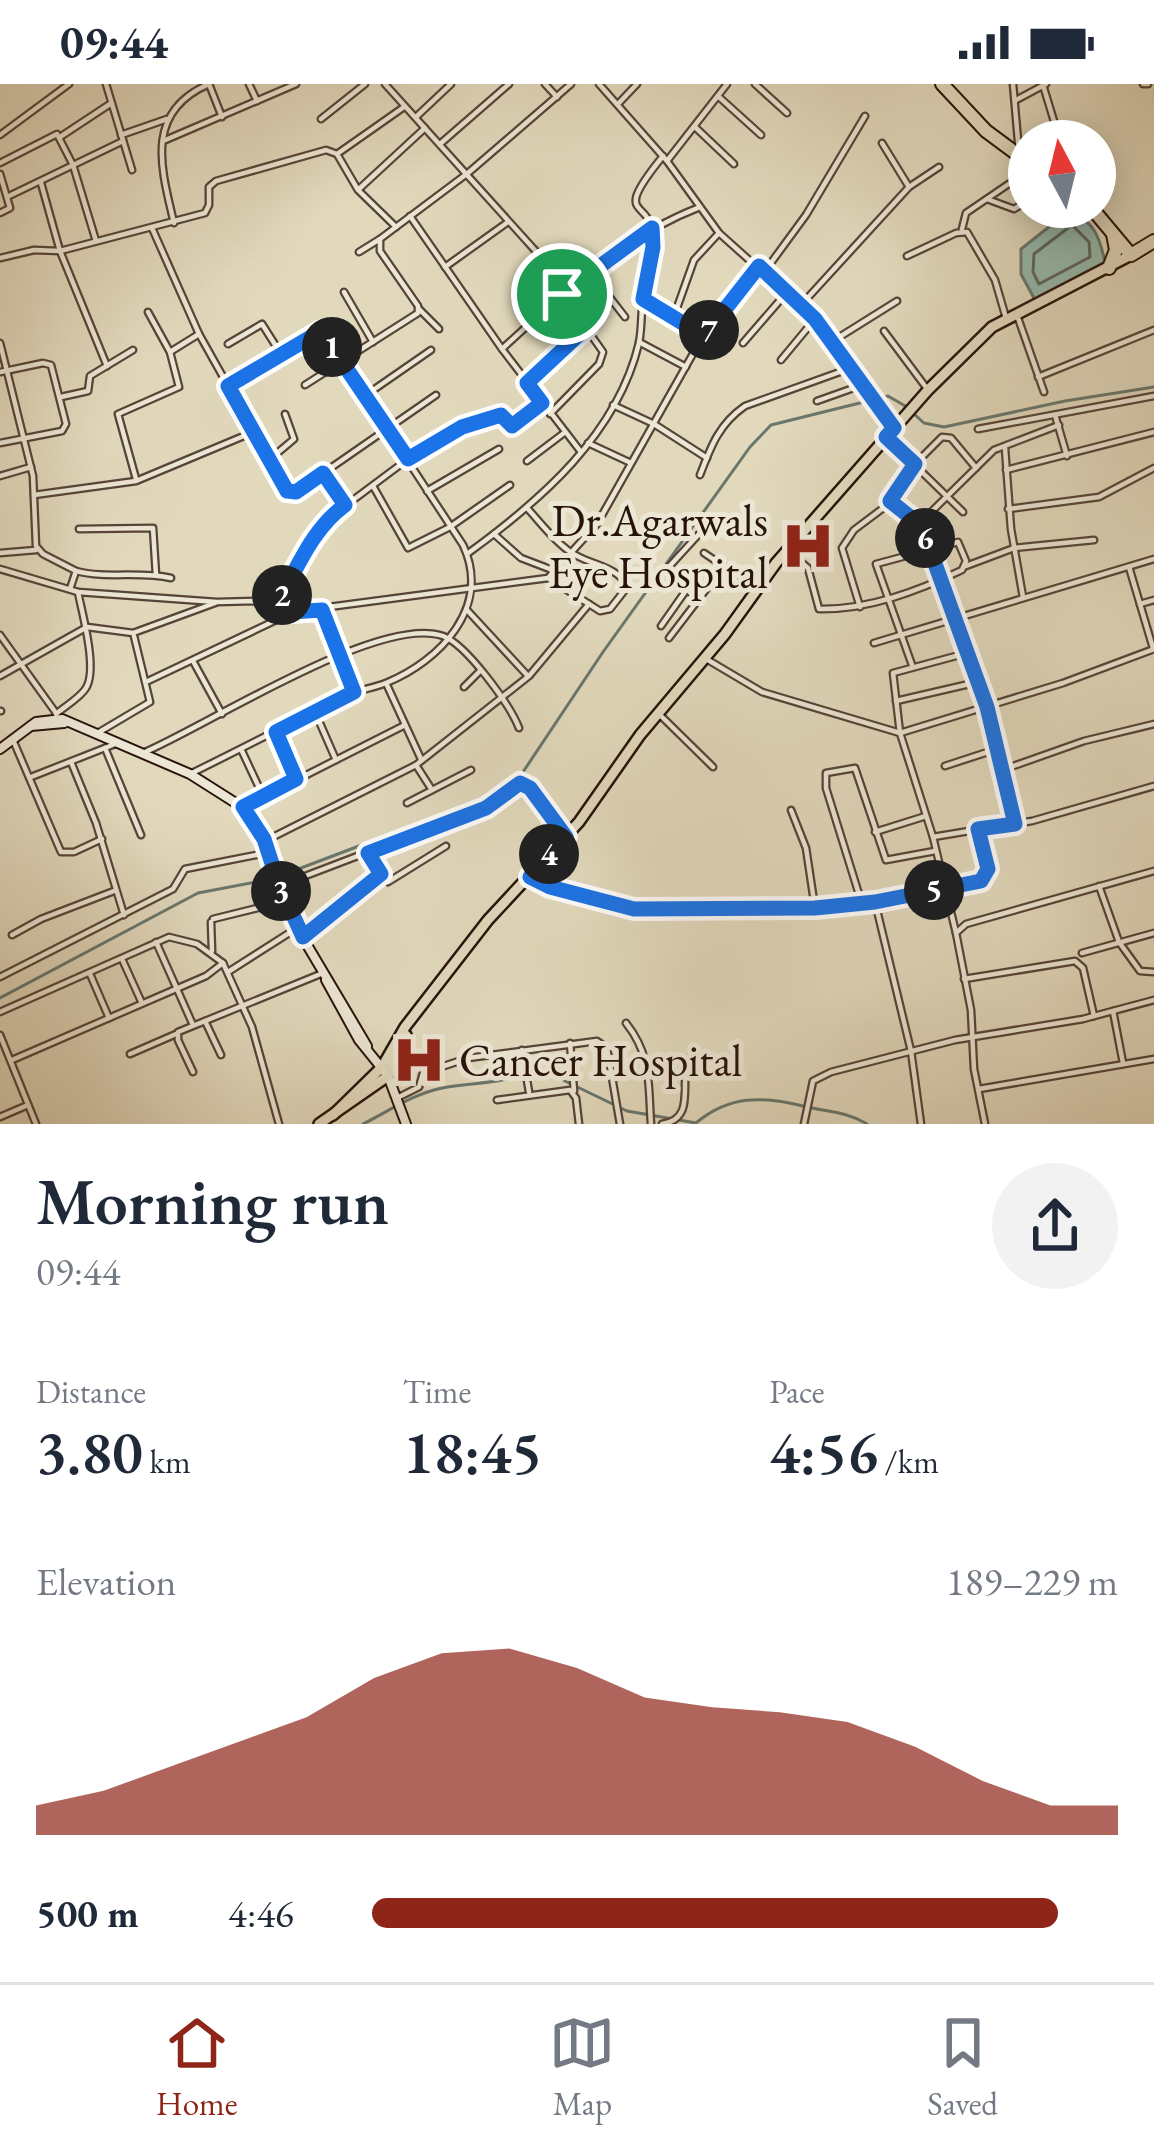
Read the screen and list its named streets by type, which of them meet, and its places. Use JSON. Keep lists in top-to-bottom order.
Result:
{
  "places": {
    "hospital": ["Dr.Agarwals Eye Hospital", "Cancer Hospital"]
  },
  "north": "top",
  "page": {
    "status": "09:44",
    "pins": [
      "7",
      "1",
      "6",
      "2",
      "4",
      "5",
      "3"
    ],
    "heading": ["Morning run", "09:44"],
    "stats": [
      ["Distance", "3.80 km"],
      ["Time", "18:45"],
      ["Pace", "4:56 /km"]
    ],
    "chart": ["Elevation", "189–229 m"],
    "list": [
      {
        "name": "500 m",
        "note": "4:46"
      }
    ],
    "tabs": ["Home", "Map", "Saved"]
  }
}
